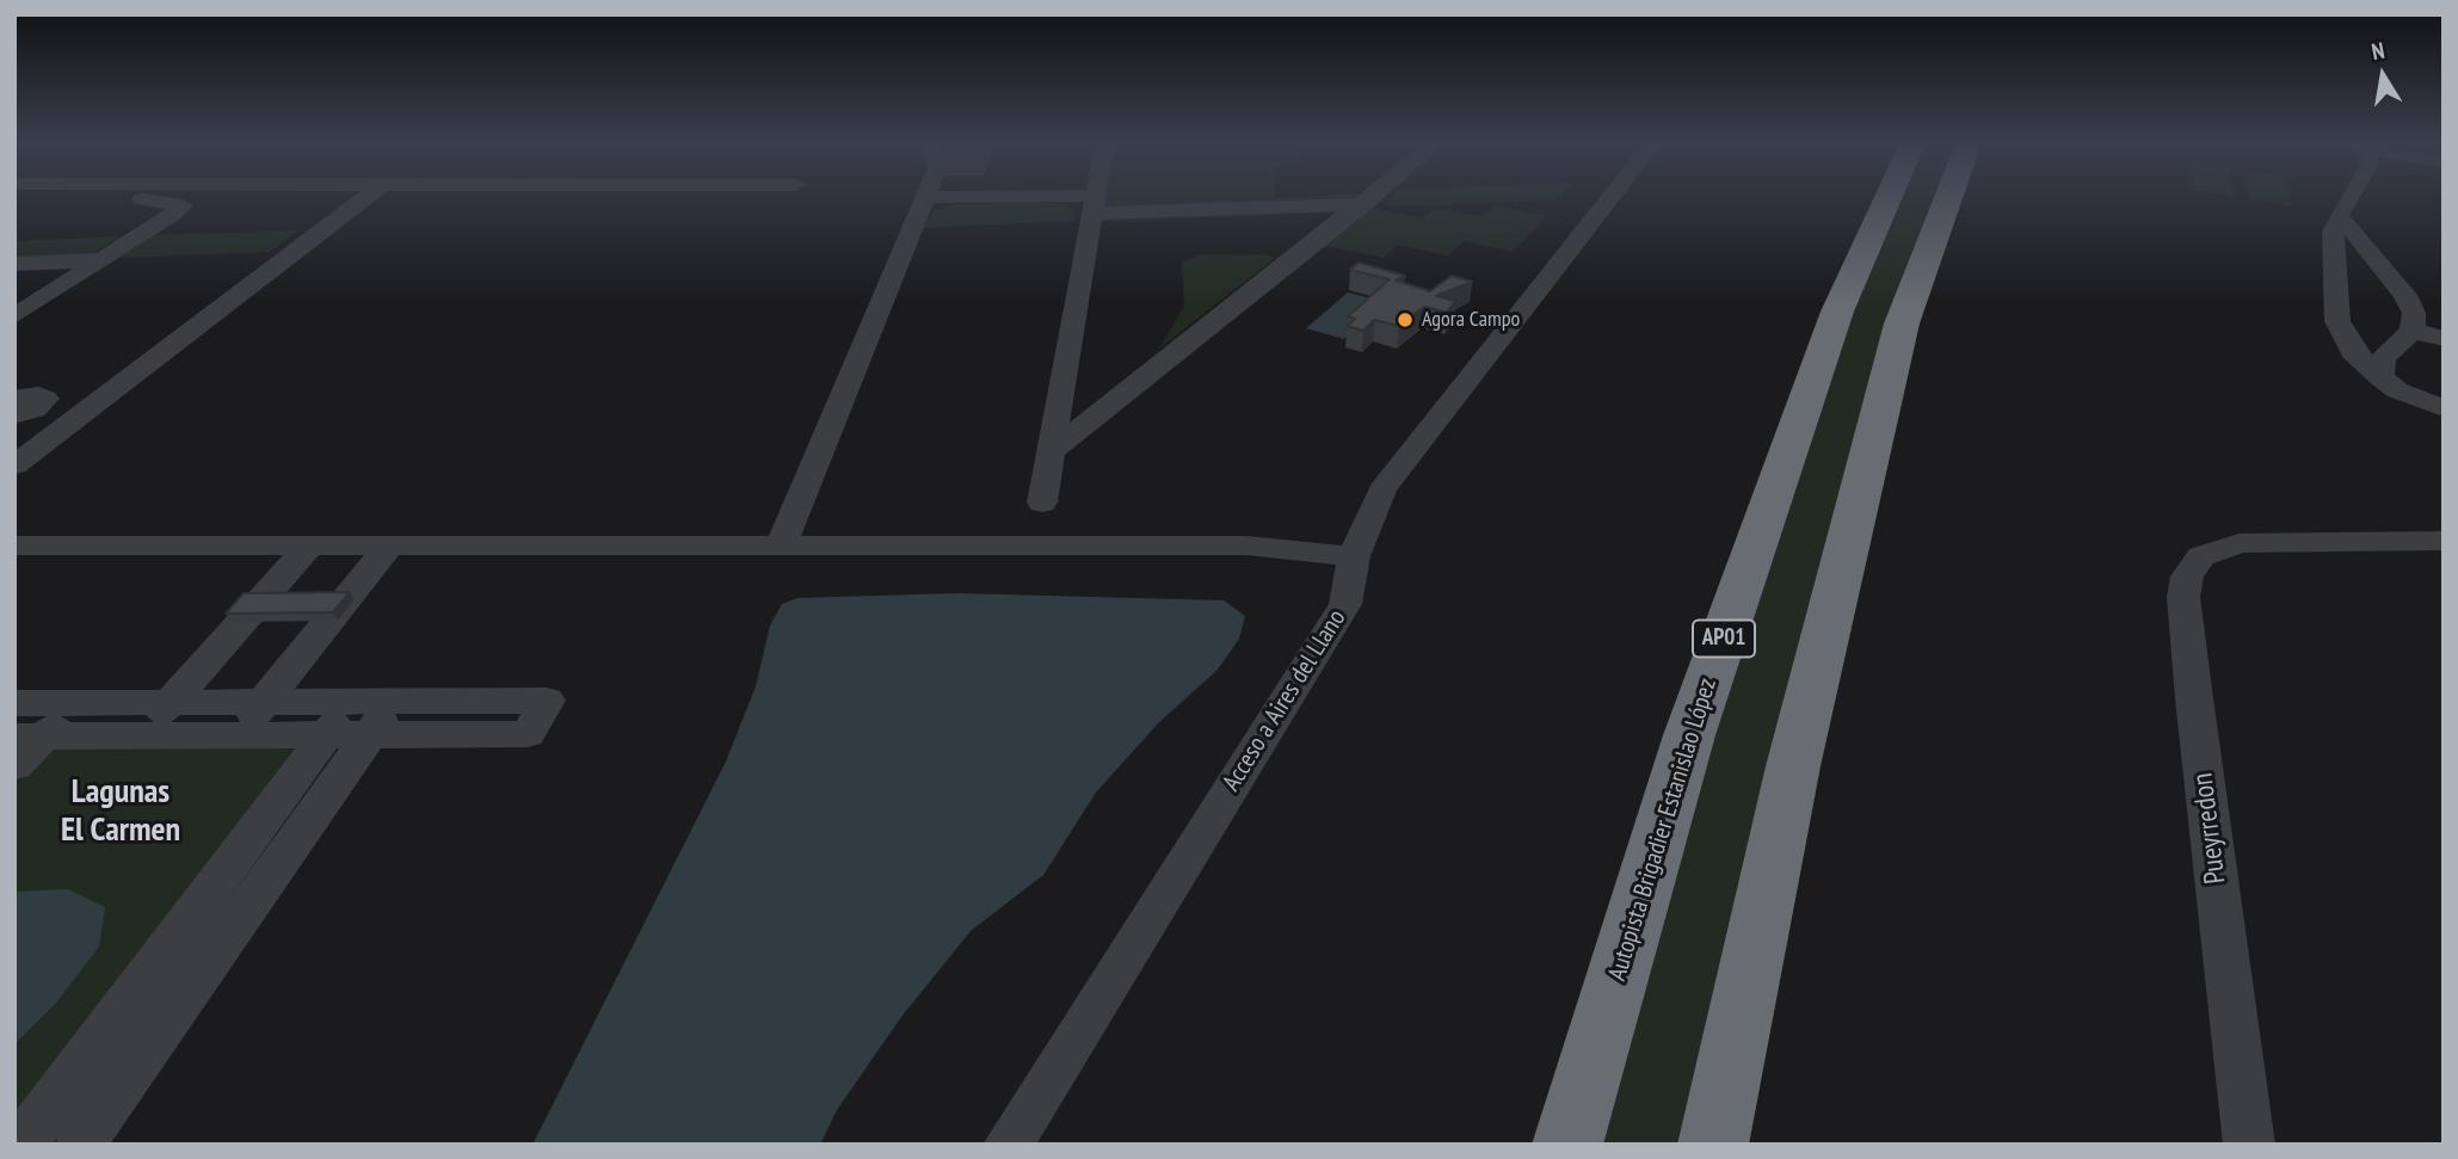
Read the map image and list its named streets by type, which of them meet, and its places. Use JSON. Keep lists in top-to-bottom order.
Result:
{
  "streets": {
    "highway": ["AP01", "Autopista Brigadier Estanislao López"],
    "street": ["Acceso a Aires del Llano", "Pueyrredon"]
  },
  "districts": ["Lagunas El Carmen"],
  "places": ["Agora Campo"],
  "north": "top"
}
